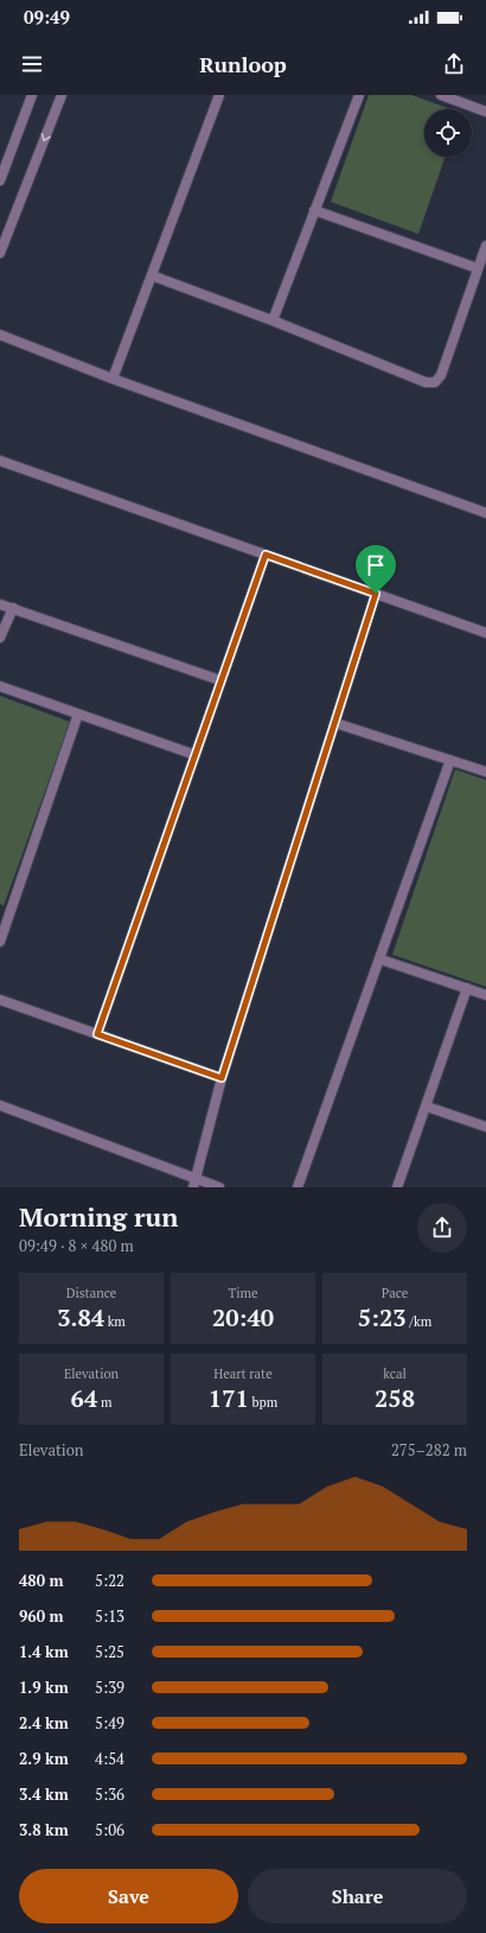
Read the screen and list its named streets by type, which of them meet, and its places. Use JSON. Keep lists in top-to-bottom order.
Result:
{
  "page": {
    "status": "09:49",
    "header": "Runloop",
    "heading": ["Morning run", "09:49 · 8 × 480 m"],
    "stats": [
      ["Distance", "3.84 km"],
      ["Time", "20:40"],
      ["Pace", "5:23 /km"],
      ["Elevation", "64 m"],
      ["Heart rate", "171 bpm"],
      ["kcal", "258"]
    ],
    "chart": ["Elevation", "275–282 m"],
    "list": [
      {
        "name": "480 m",
        "note": "5:22"
      },
      {
        "name": "960 m",
        "note": "5:13"
      },
      {
        "name": "1.4 km",
        "note": "5:25"
      },
      {
        "name": "1.9 km",
        "note": "5:39"
      },
      {
        "name": "2.4 km",
        "note": "5:49"
      },
      {
        "name": "2.9 km",
        "note": "4:54"
      },
      {
        "name": "3.4 km",
        "note": "5:36"
      },
      {
        "name": "3.8 km",
        "note": "5:06"
      }
    ],
    "buttons": ["Save", "Share"]
  }
}
